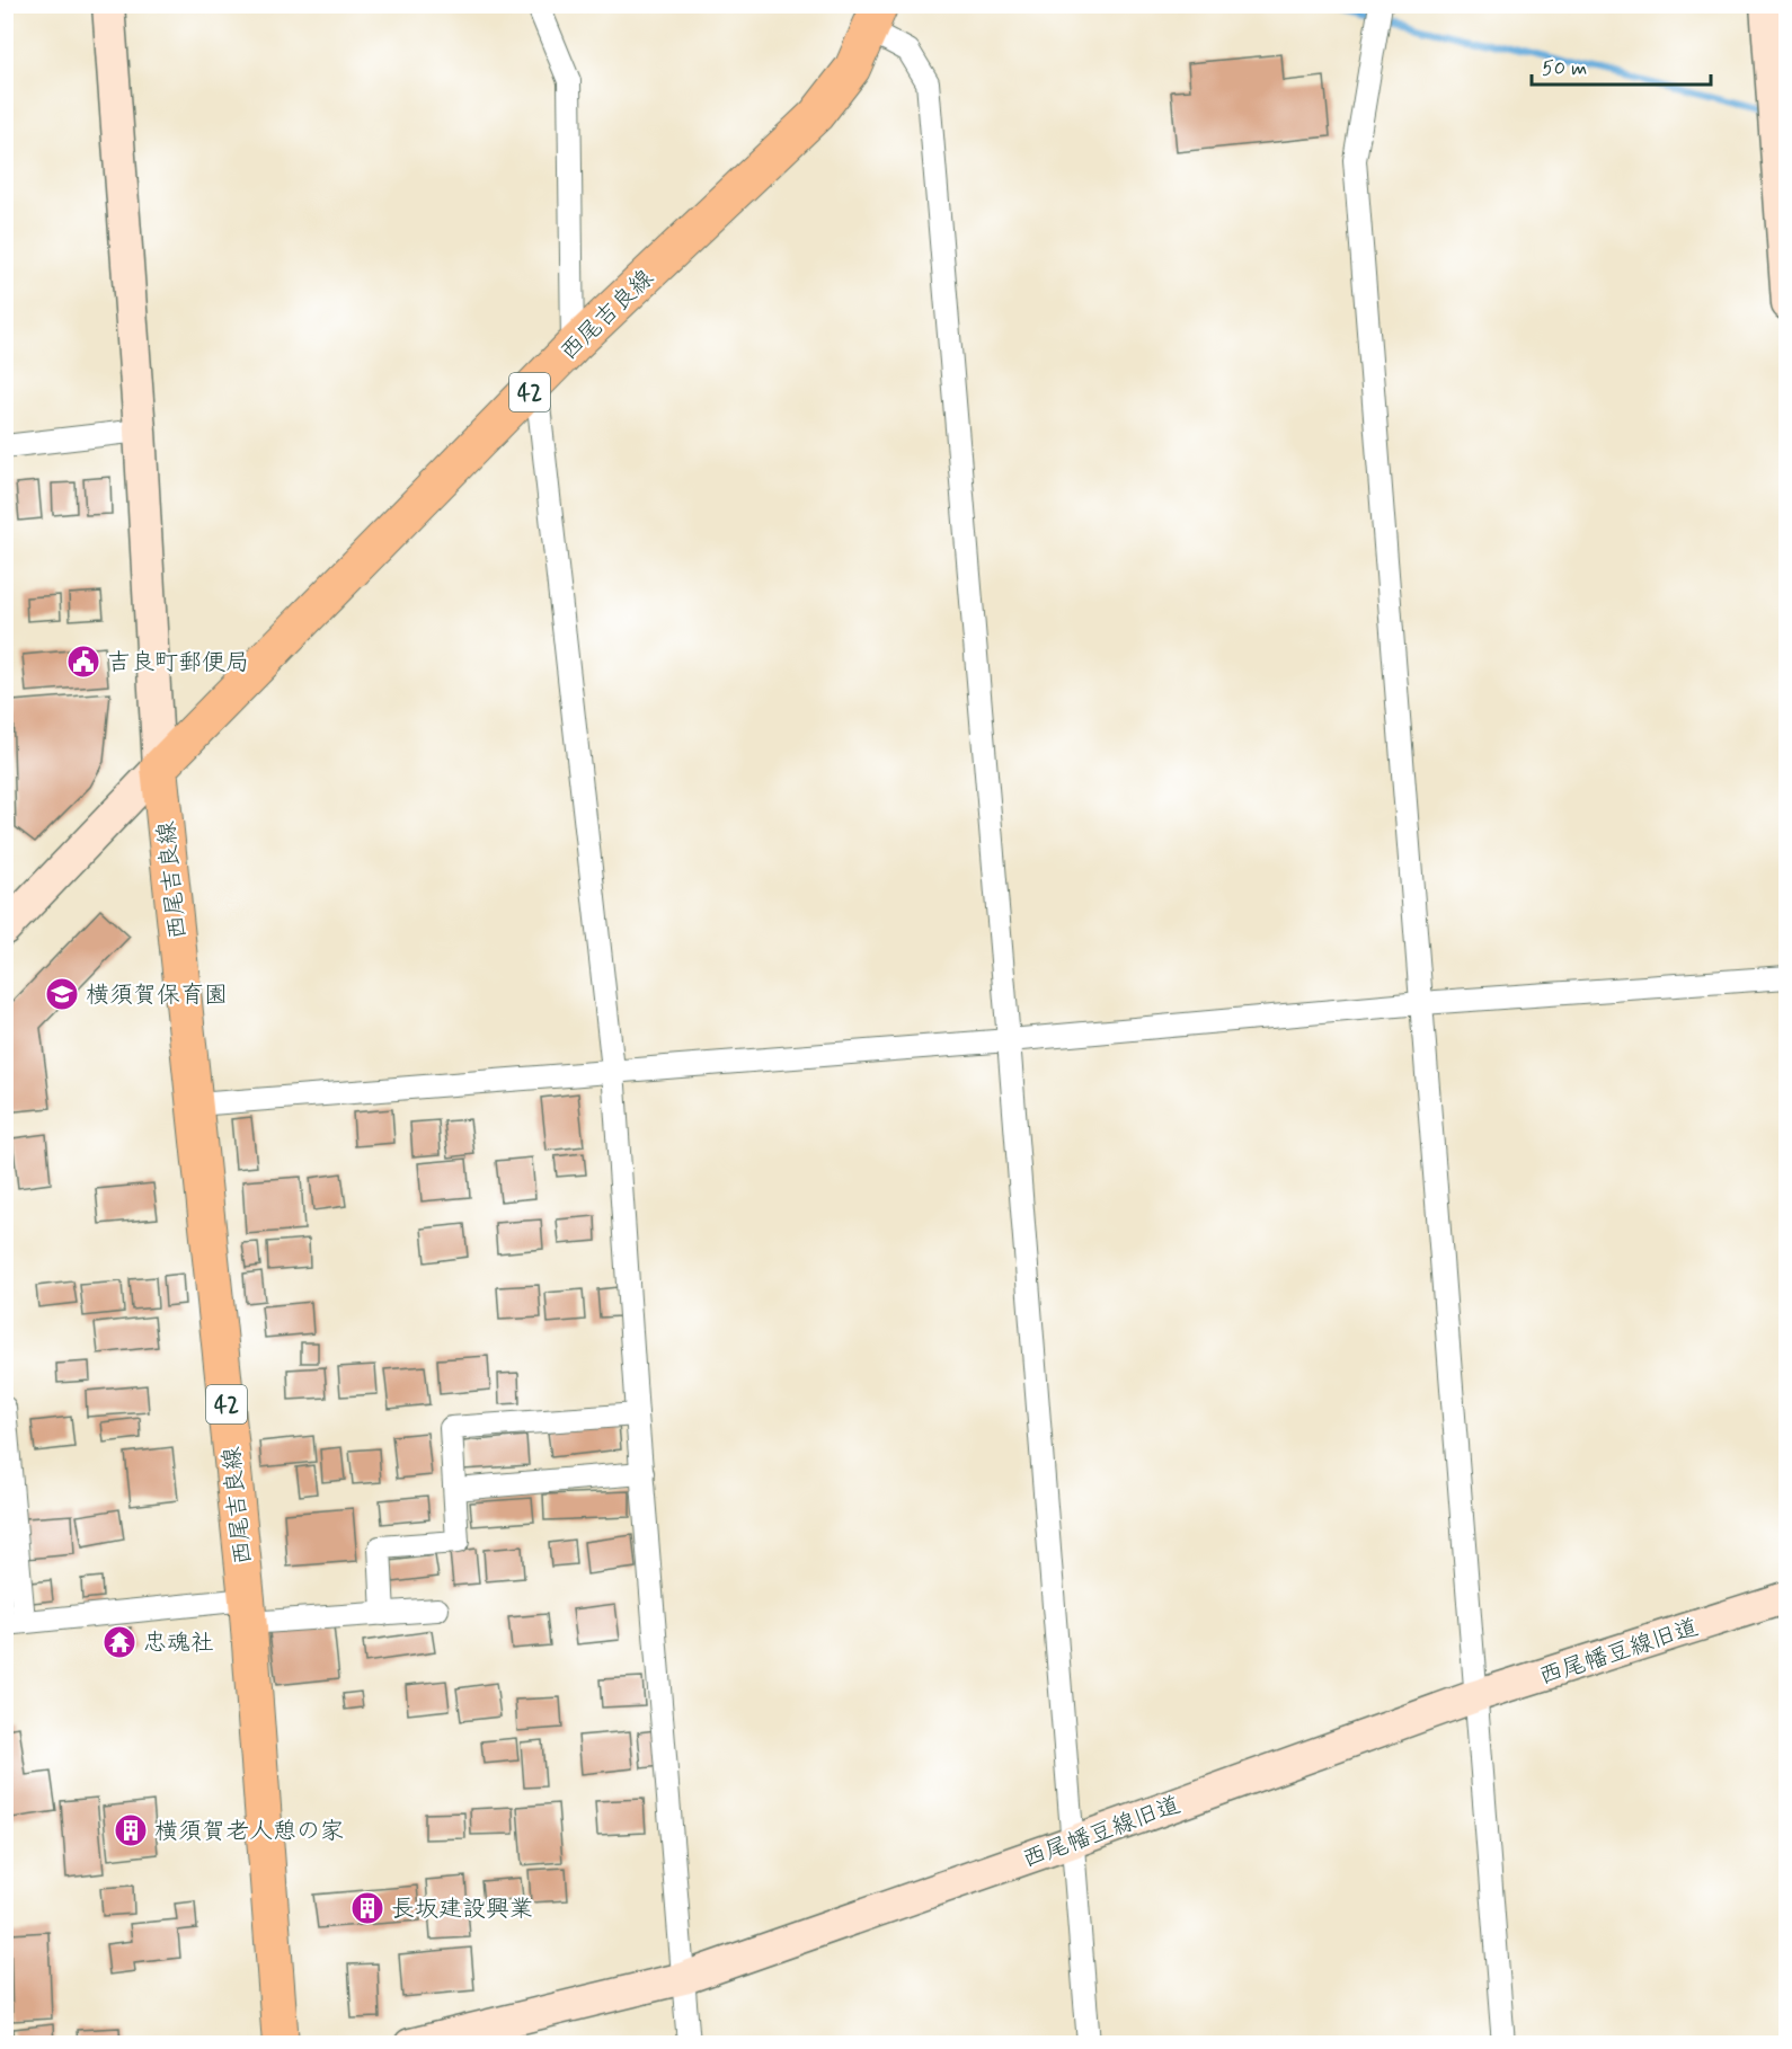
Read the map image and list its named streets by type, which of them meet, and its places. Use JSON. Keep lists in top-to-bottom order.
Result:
{
  "streets": {
    "main road": ["西尾吉良線", "42"],
    "street": ["西尾幡豆線旧道"]
  },
  "places": {
    "public building": ["吉良町郵便局"],
    "school or university": ["横須賀保育園"],
    "temple": ["忠魂社"],
    "building": ["横須賀老人憩の家", "長坂建設興業"]
  },
  "scale_bar": "50 m"
}
